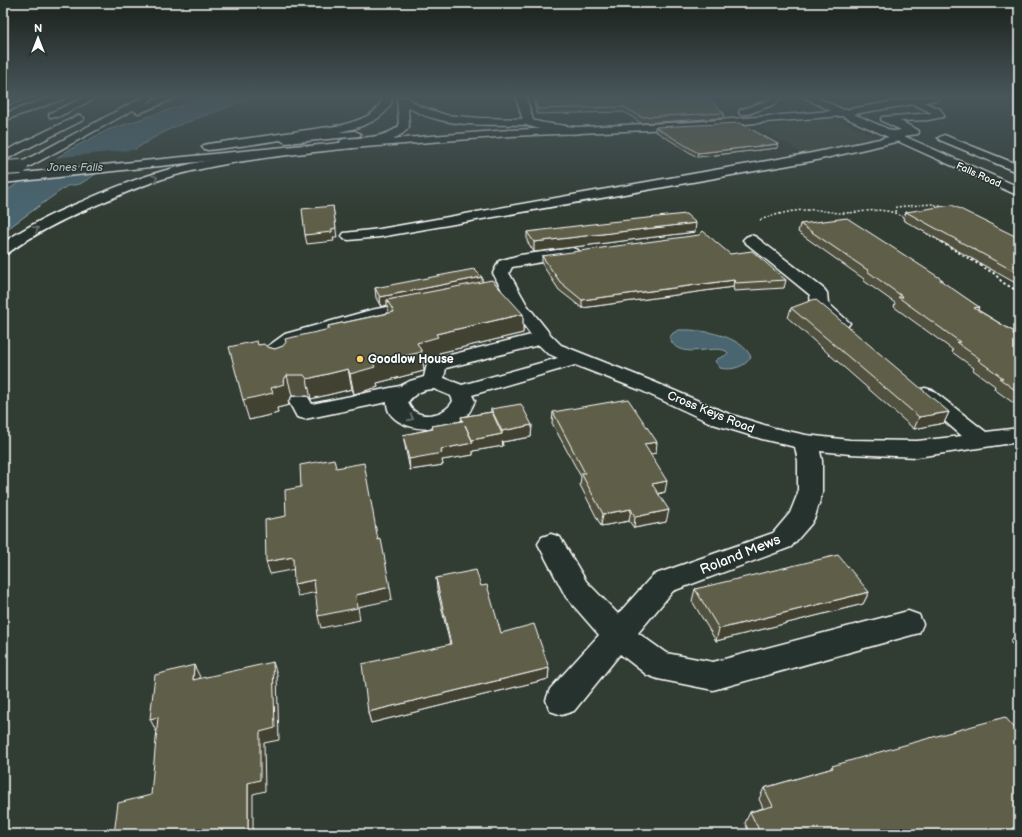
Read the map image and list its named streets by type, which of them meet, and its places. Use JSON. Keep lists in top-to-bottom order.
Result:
{
  "streets": {
    "main road": ["Falls Road", "Cross Keys Road", "Roland Mews"]
  },
  "crossings": [
    ["Cross Keys Road", "Roland Mews"]
  ],
  "water": ["Jones Falls"],
  "places": ["Goodlow House"],
  "north": "top"
}
